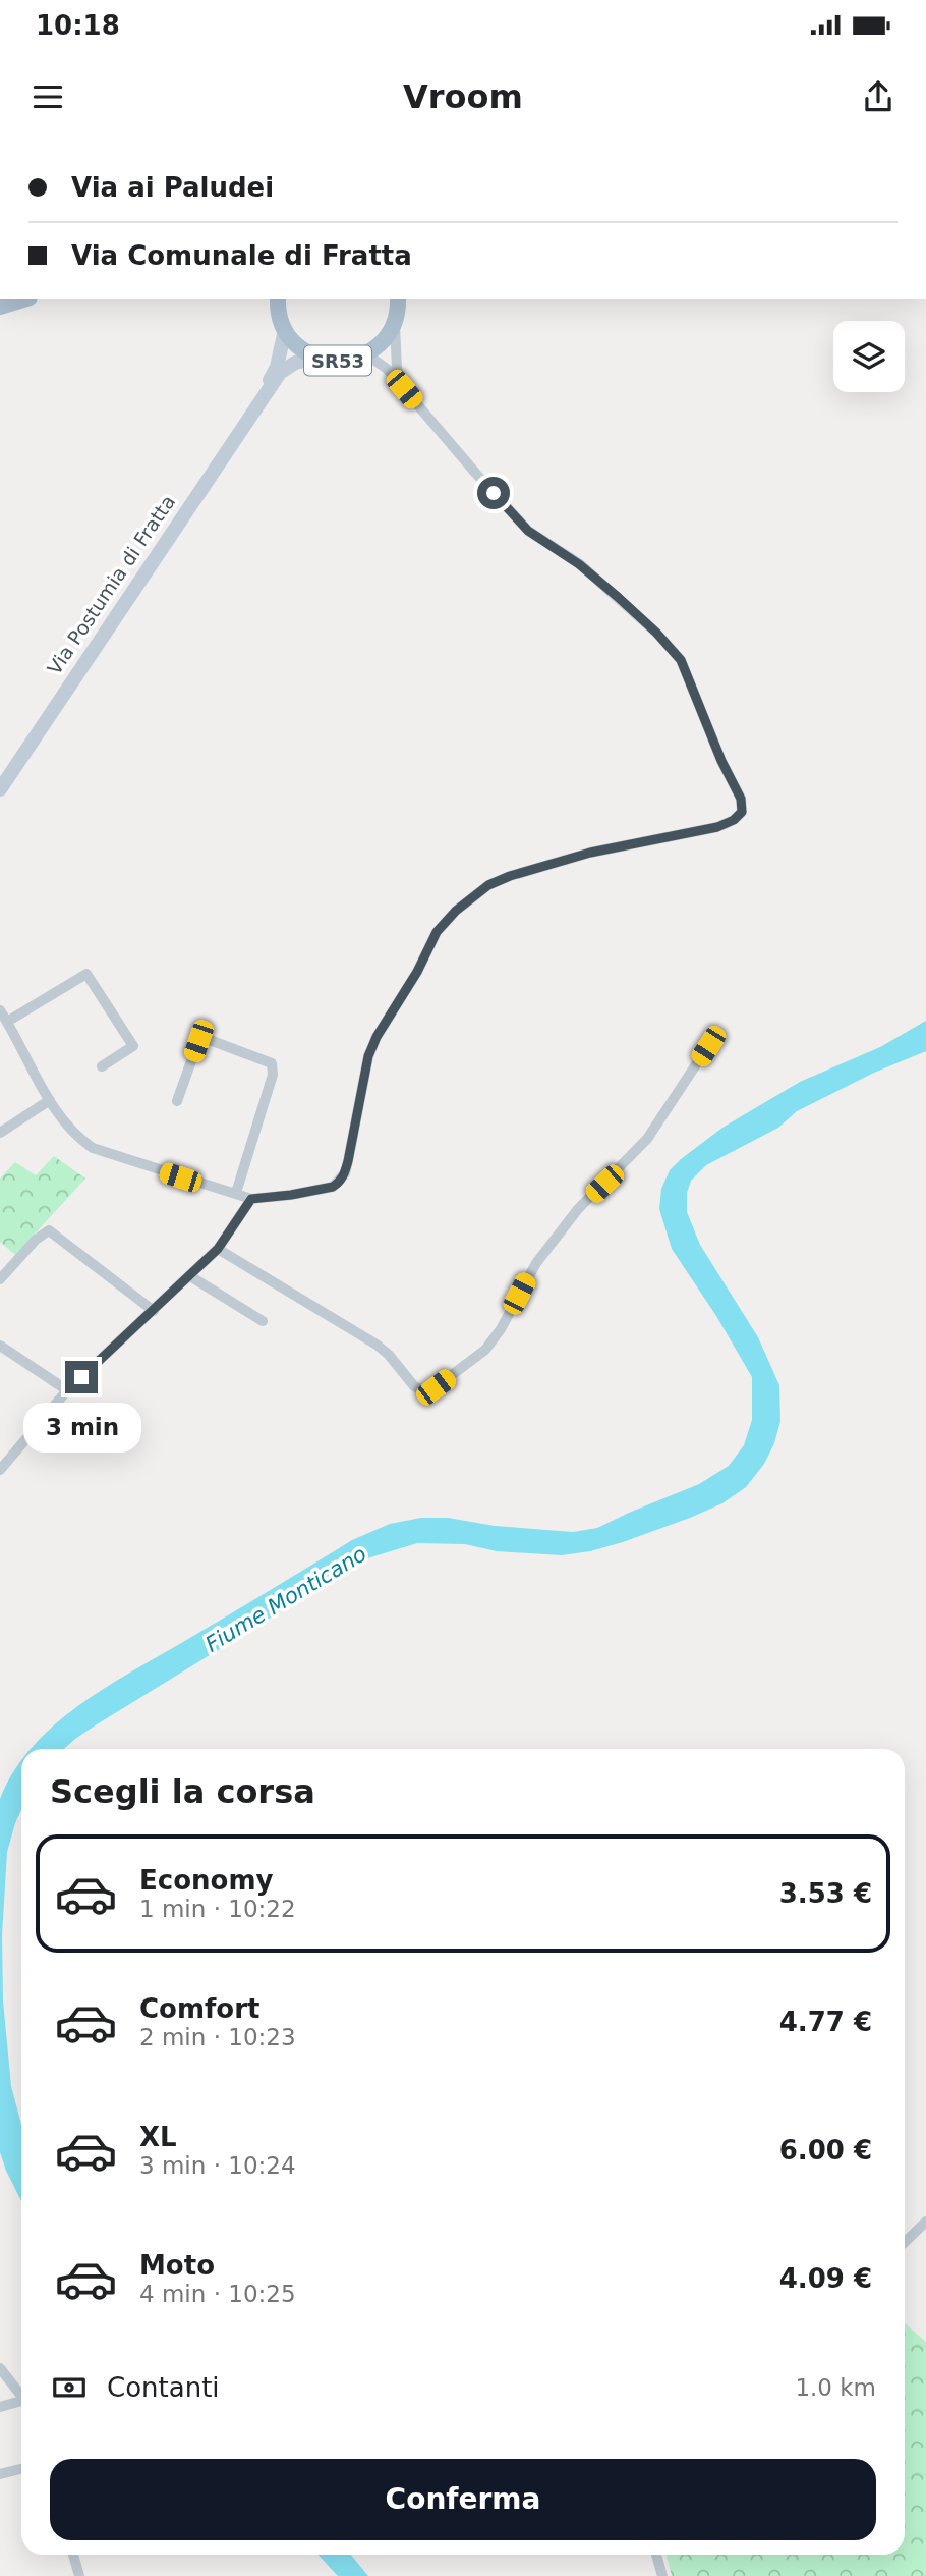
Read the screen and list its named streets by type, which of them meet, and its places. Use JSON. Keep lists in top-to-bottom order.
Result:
{
  "streets": {
    "main road": ["SR53", "Via Postumia di Fratta"]
  },
  "crossings": [
    ["SR53", "Via Postumia di Fratta"]
  ],
  "water": ["Fiume Monticano"],
  "page": {
    "status": "10:18",
    "header": "Vroom",
    "banner": ["Via ai Paludei", "Via Comunale di Fratta"],
    "bubble": "3 min",
    "heading": "Scegli la corsa",
    "list": [
      {
        "name": "Economy",
        "note": "1 min · 10:22",
        "value": "3.53 €"
      },
      {
        "name": "Comfort",
        "note": "2 min · 10:23",
        "value": "4.77 €"
      },
      {
        "name": "XL",
        "note": "3 min · 10:24",
        "value": "6.00 €"
      },
      {
        "name": "Moto",
        "note": "4 min · 10:25",
        "value": "4.09 €"
      }
    ],
    "pay": ["Contanti", "1.0 km"],
    "buttons": "Conferma"
  }
}
